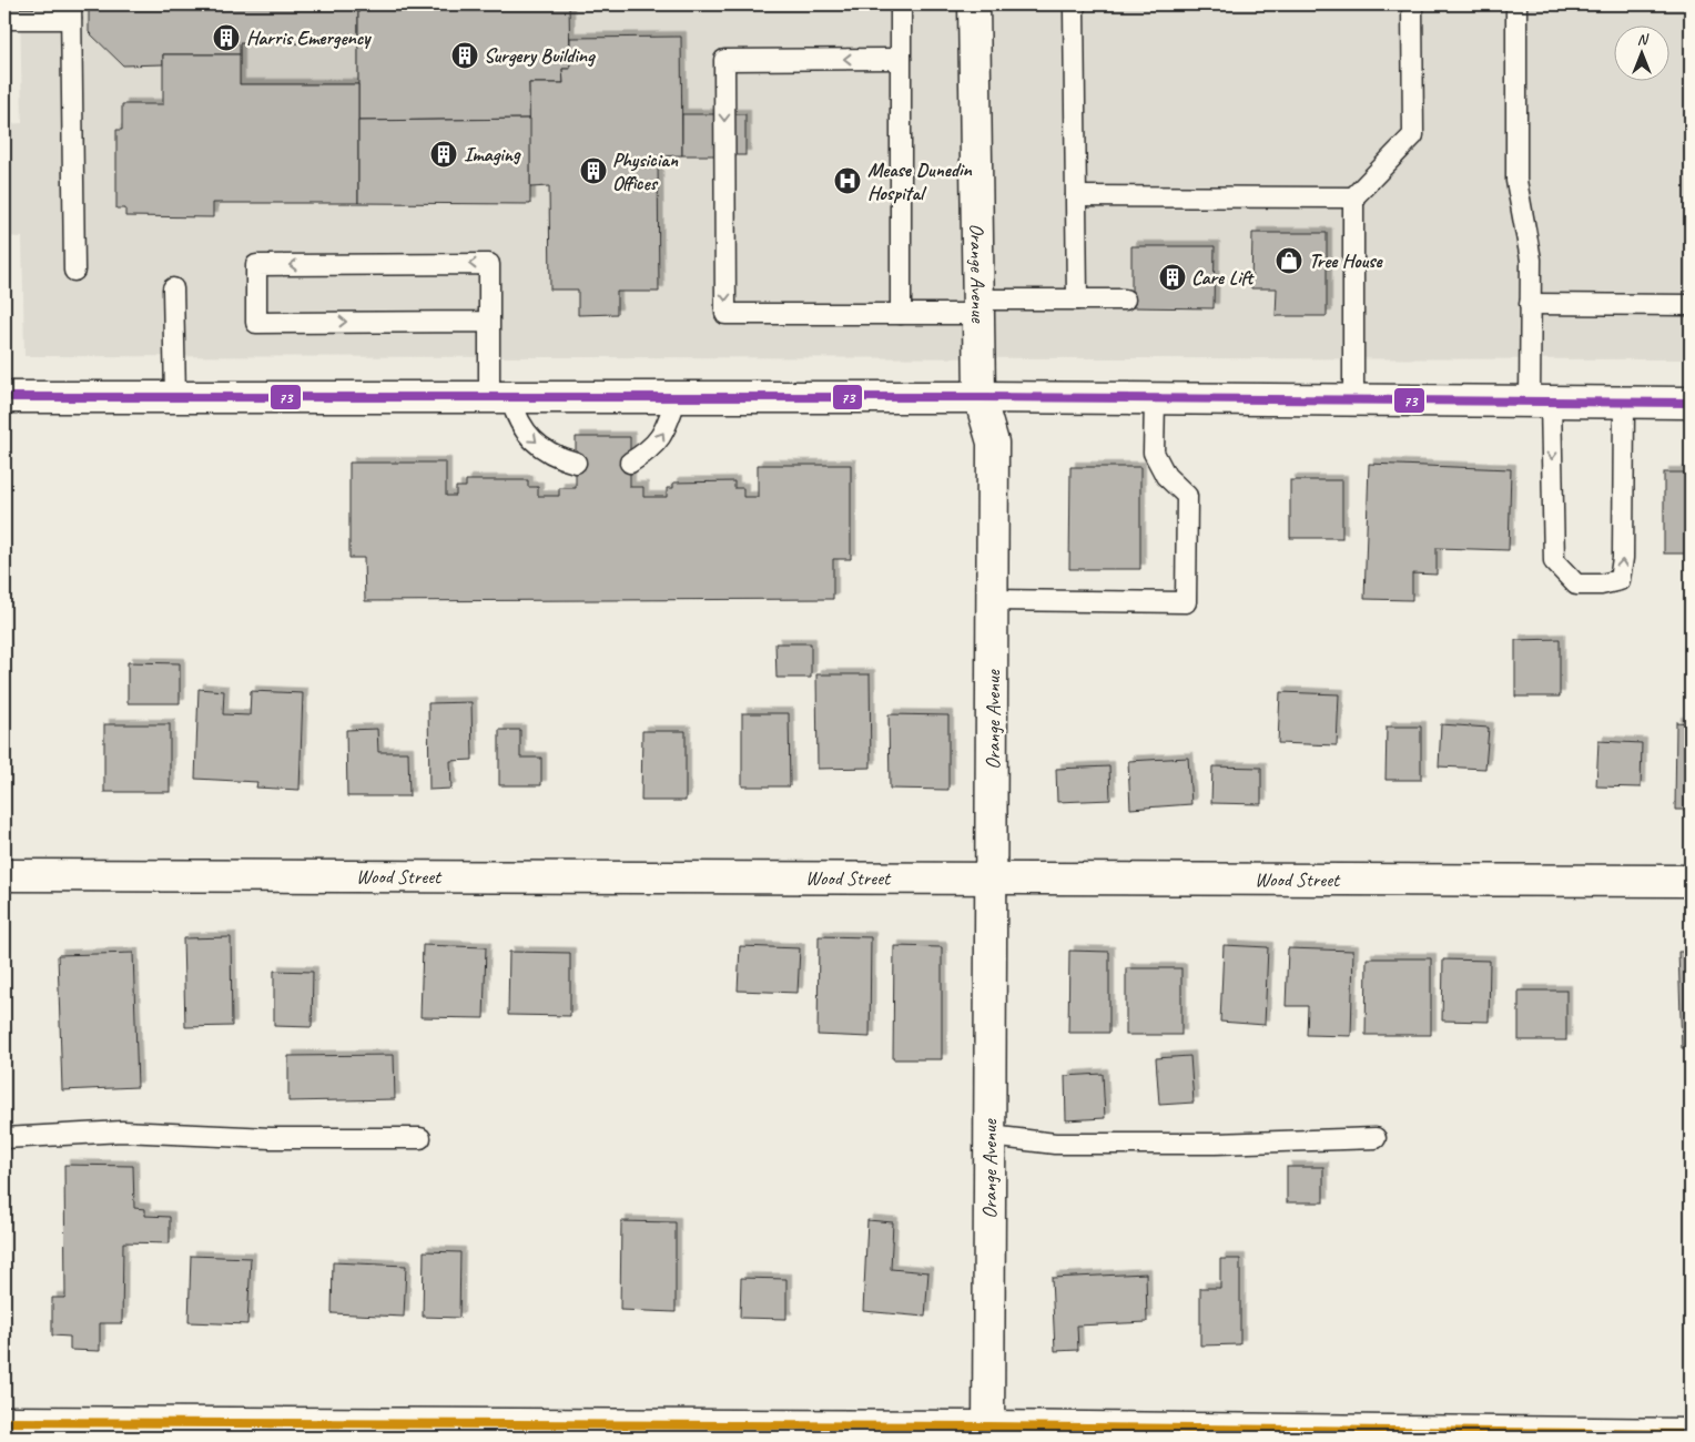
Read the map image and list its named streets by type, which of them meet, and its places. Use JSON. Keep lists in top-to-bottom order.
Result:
{
  "streets": {
    "street": ["Orange Avenue", "Wood Street"]
  },
  "crossings": [
    ["Orange Avenue", "Wood Street"]
  ],
  "places": {
    "building": [
      "Harris Emergency",
      "Surgery Building",
      "Imaging",
      "Physician Offices",
      "Care Lift"
    ],
    "hospital": ["Mease Dunedin Hospital"],
    "shop": ["Tree House"]
  },
  "lines": ["transit line 73"],
  "north": "top"
}
